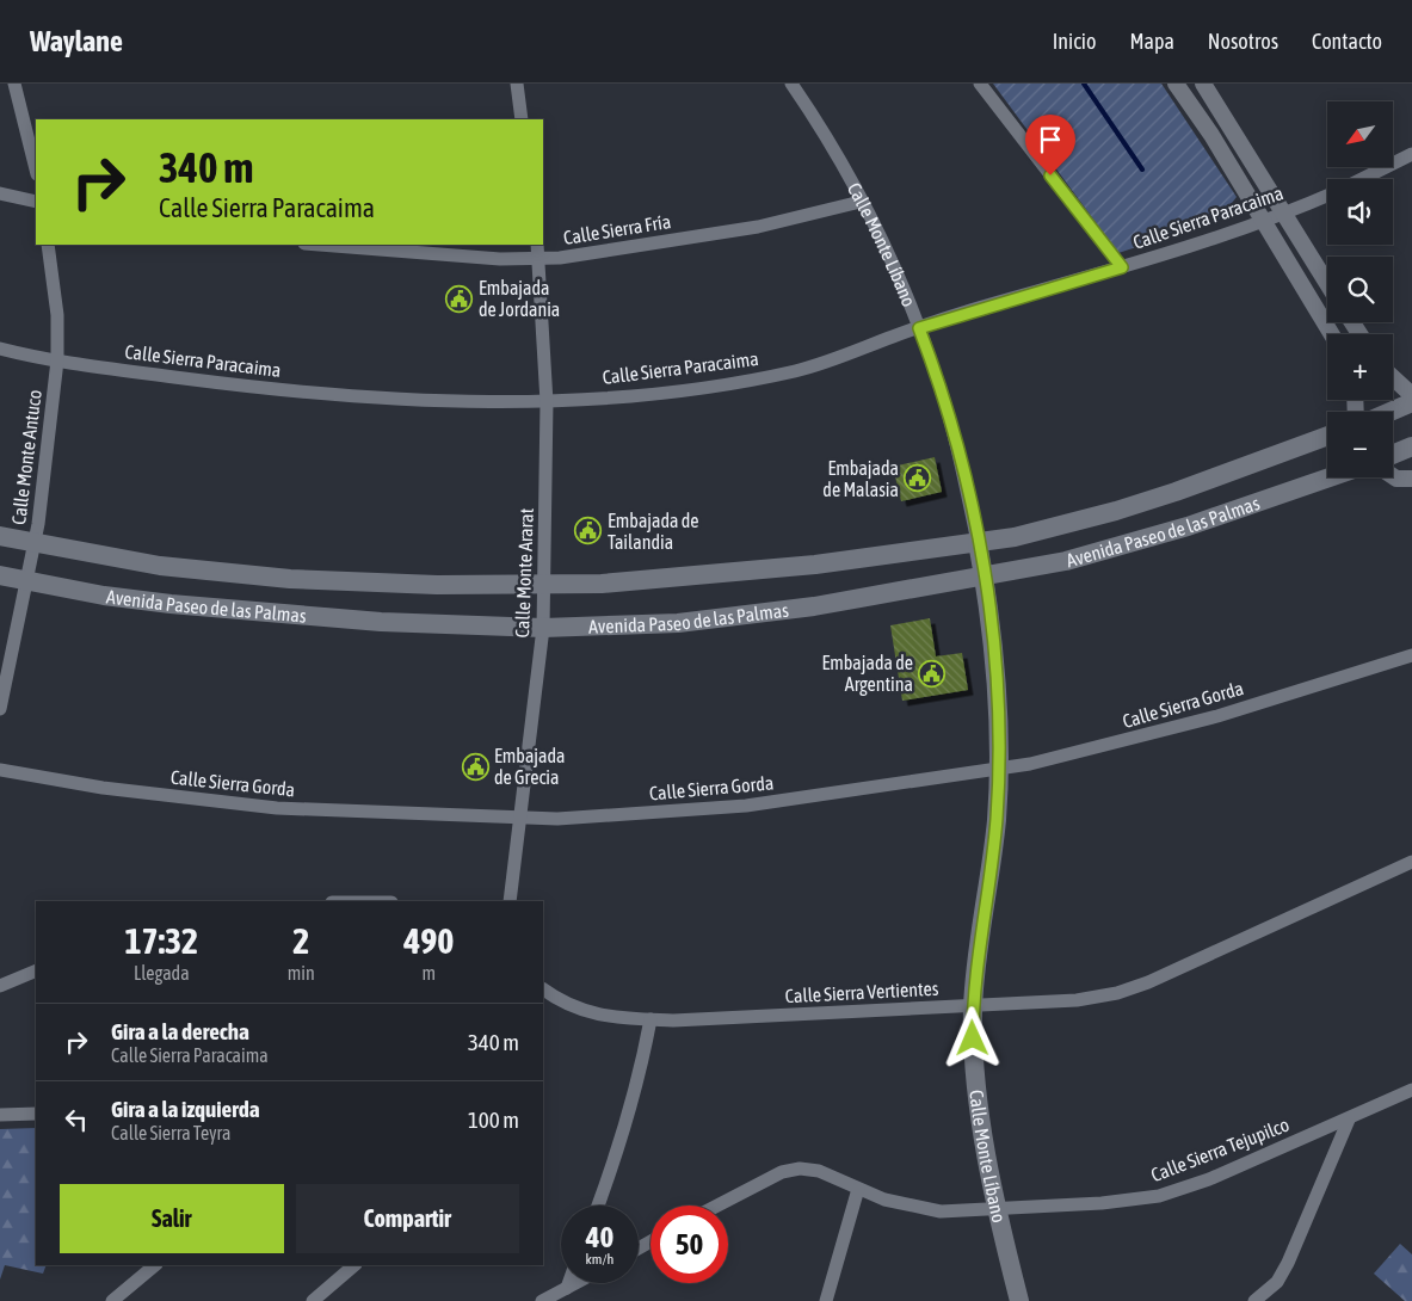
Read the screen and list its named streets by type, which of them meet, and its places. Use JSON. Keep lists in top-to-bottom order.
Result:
{
  "streets": {
    "main road": ["Calle Monte Líbano", "Avenida Paseo de las Palmas"],
    "street": [
      "Calle Sierra Paracaima",
      "Calle Sierra Fría",
      "Calle Monte Antuco",
      "Calle Monte Ararat",
      "Calle Sierra Gorda",
      "Calle Sierra Vertientes",
      "Calle Sierra Tejupilco"
    ]
  },
  "crossings": [
    ["Calle Sierra Paracaima", "Calle Monte Líbano"],
    ["Calle Sierra Paracaima", "Calle Monte Antuco"],
    ["Calle Sierra Paracaima", "Calle Monte Ararat"],
    ["Calle Sierra Fría", "Calle Monte Líbano"],
    ["Calle Sierra Fría", "Calle Monte Ararat"],
    ["Calle Monte Líbano", "Avenida Paseo de las Palmas"],
    ["Calle Monte Líbano", "Calle Sierra Gorda"],
    ["Calle Monte Líbano", "Calle Sierra Vertientes"],
    ["Calle Monte Líbano", "Calle Sierra Tejupilco"],
    ["Calle Monte Antuco", "Avenida Paseo de las Palmas"],
    ["Avenida Paseo de las Palmas", "Calle Monte Ararat"],
    ["Calle Monte Ararat", "Calle Sierra Gorda"]
  ],
  "places": {
    "public building": [
      "Embajada de Jordania",
      "Embajada de Malasia",
      "Embajada de Tailandia",
      "Embajada de Argentina",
      "Embajada de Grecia"
    ]
  },
  "north": "bottom left",
  "page": {
    "header": "Waylane",
    "nav": [
      "Inicio",
      "Mapa",
      "Nosotros",
      "Contacto"
    ],
    "map_buttons": ["+", "−"],
    "turn": ["340 m", "Calle Sierra Paracaima"],
    "eta": [
      "17:32",
      "Llegada",
      "2",
      "min",
      "490",
      "m"
    ],
    "list": [
      {
        "name": "Gira a la derecha",
        "note": "Calle Sierra Paracaima",
        "value": "340 m"
      },
      {
        "name": "Gira a la izquierda",
        "note": "Calle Sierra Teyra",
        "value": "100 m"
      }
    ],
    "buttons": ["Salir", "Compartir"],
    "speed": "40 km/h",
    "limit": "50"
  }
}
